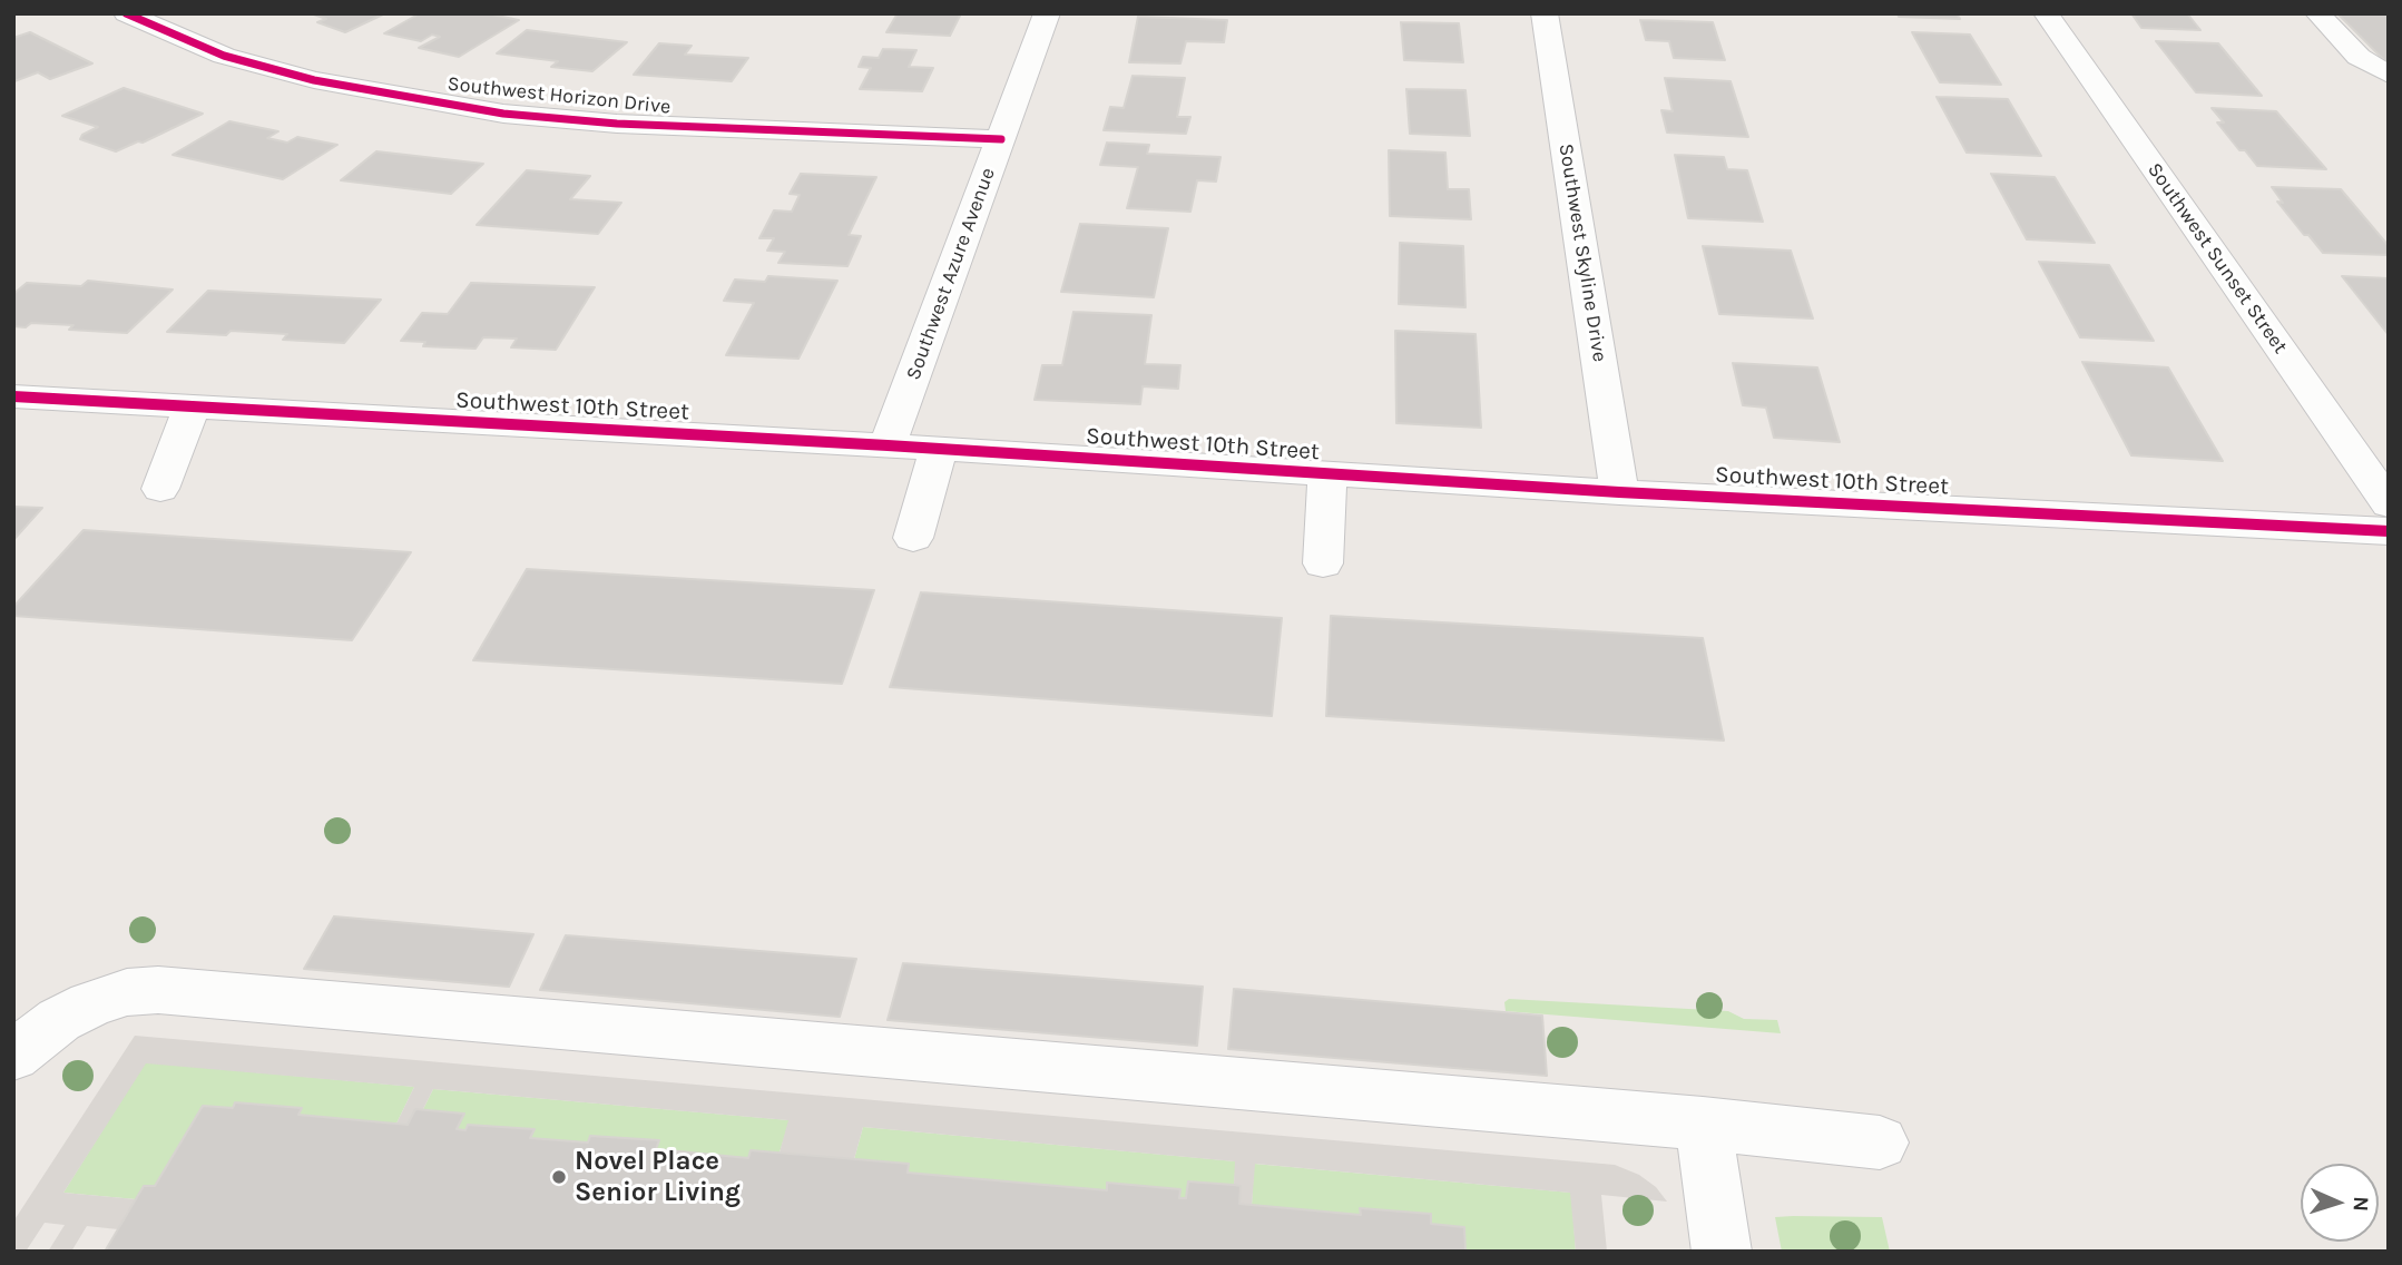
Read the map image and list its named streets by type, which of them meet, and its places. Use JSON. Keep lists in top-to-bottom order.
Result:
{
  "streets": {
    "street": [
      "Southwest Horizon Drive",
      "Southwest Skyline Drive",
      "Southwest Sunset Street",
      "Southwest Azure Avenue",
      "Southwest 10th Street"
    ]
  },
  "crossings": [
    ["Southwest Horizon Drive", "Southwest Azure Avenue"],
    ["Southwest Skyline Drive", "Southwest 10th Street"],
    ["Southwest Azure Avenue", "Southwest 10th Street"]
  ],
  "places": ["Novel Place Senior Living"],
  "north": "right"
}
